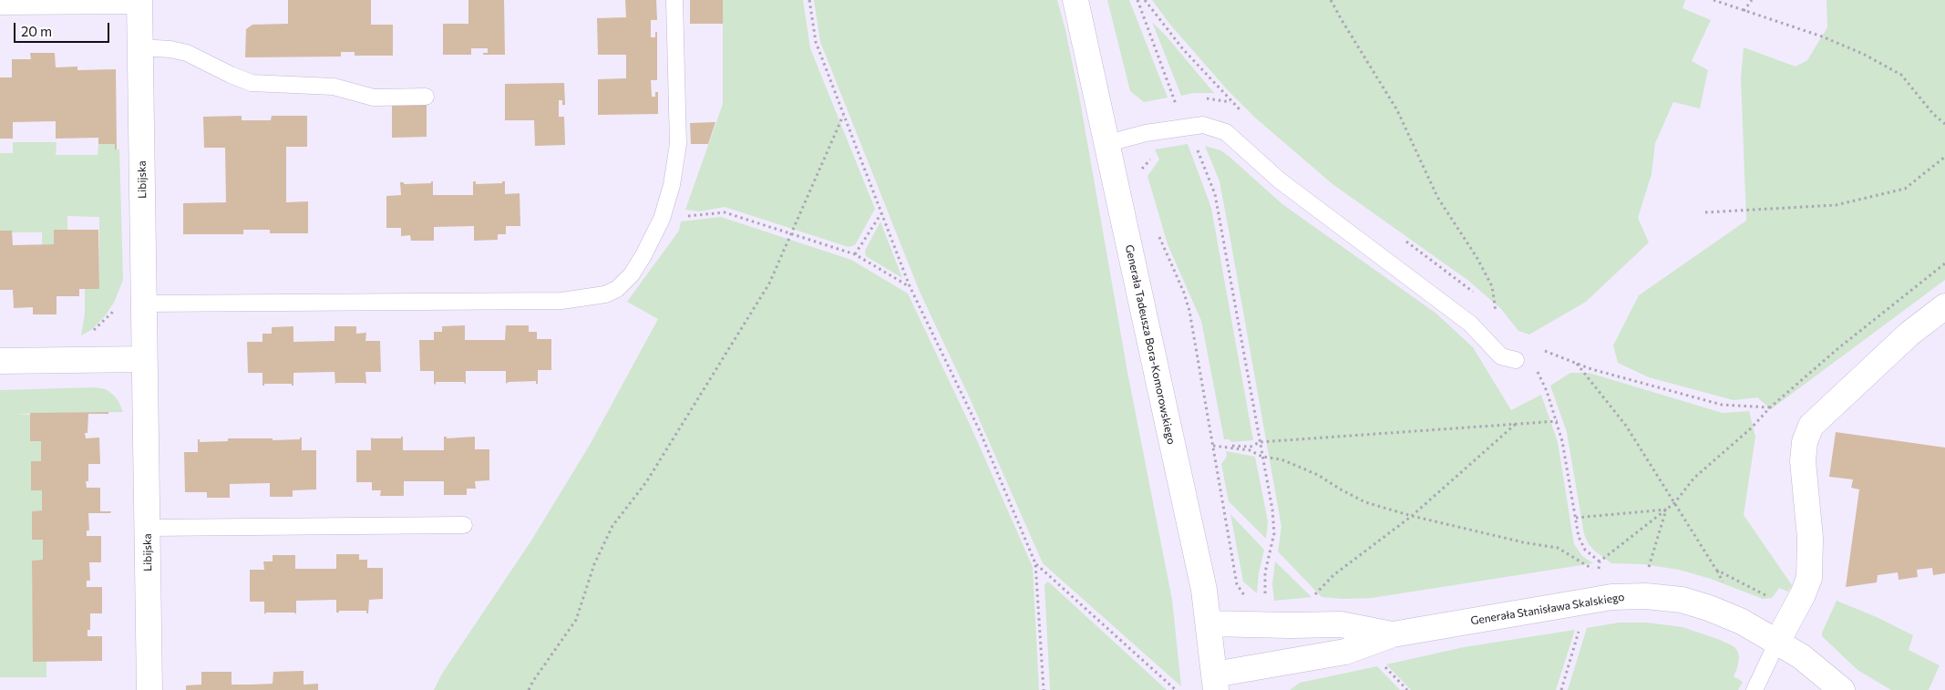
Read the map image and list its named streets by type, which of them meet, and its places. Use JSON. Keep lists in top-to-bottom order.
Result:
{
  "streets": {
    "street": ["Libijska", "Generała Tadeusza Bora-Komorowskiego", "Generała Stanisława Skalskiego"]
  },
  "crossings": [
    ["Generała Tadeusza Bora-Komorowskiego", "Generała Stanisława Skalskiego"]
  ],
  "scale_bar": "20 m"
}
